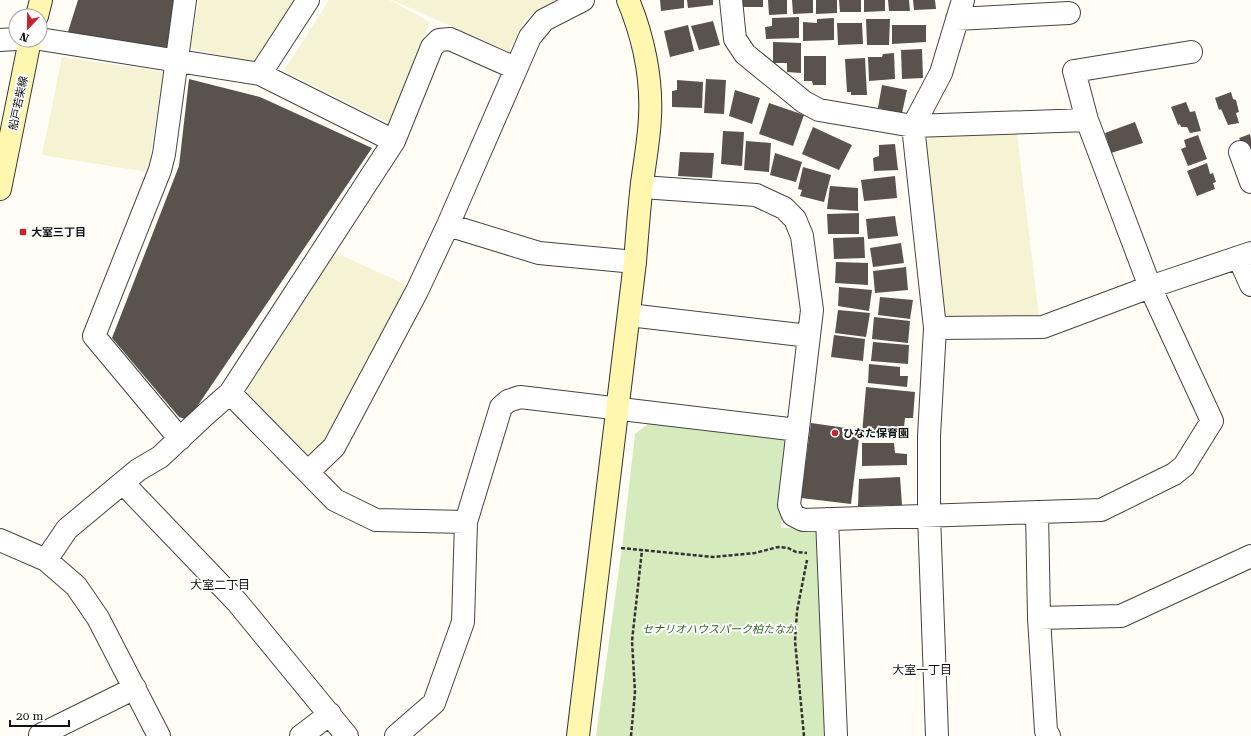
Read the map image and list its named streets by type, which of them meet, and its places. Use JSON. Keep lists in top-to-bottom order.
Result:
{
  "streets": {
    "street": ["船戸若柴線"]
  },
  "districts": ["大室二丁目", "大室一丁目"],
  "parks": ["セナリオハウスパーク柏たなか"],
  "places": {
    "transit": ["大室三丁目"],
    "other": ["ひなた保育園"]
  },
  "scale_bar": "20 m",
  "north": "bottom"
}
